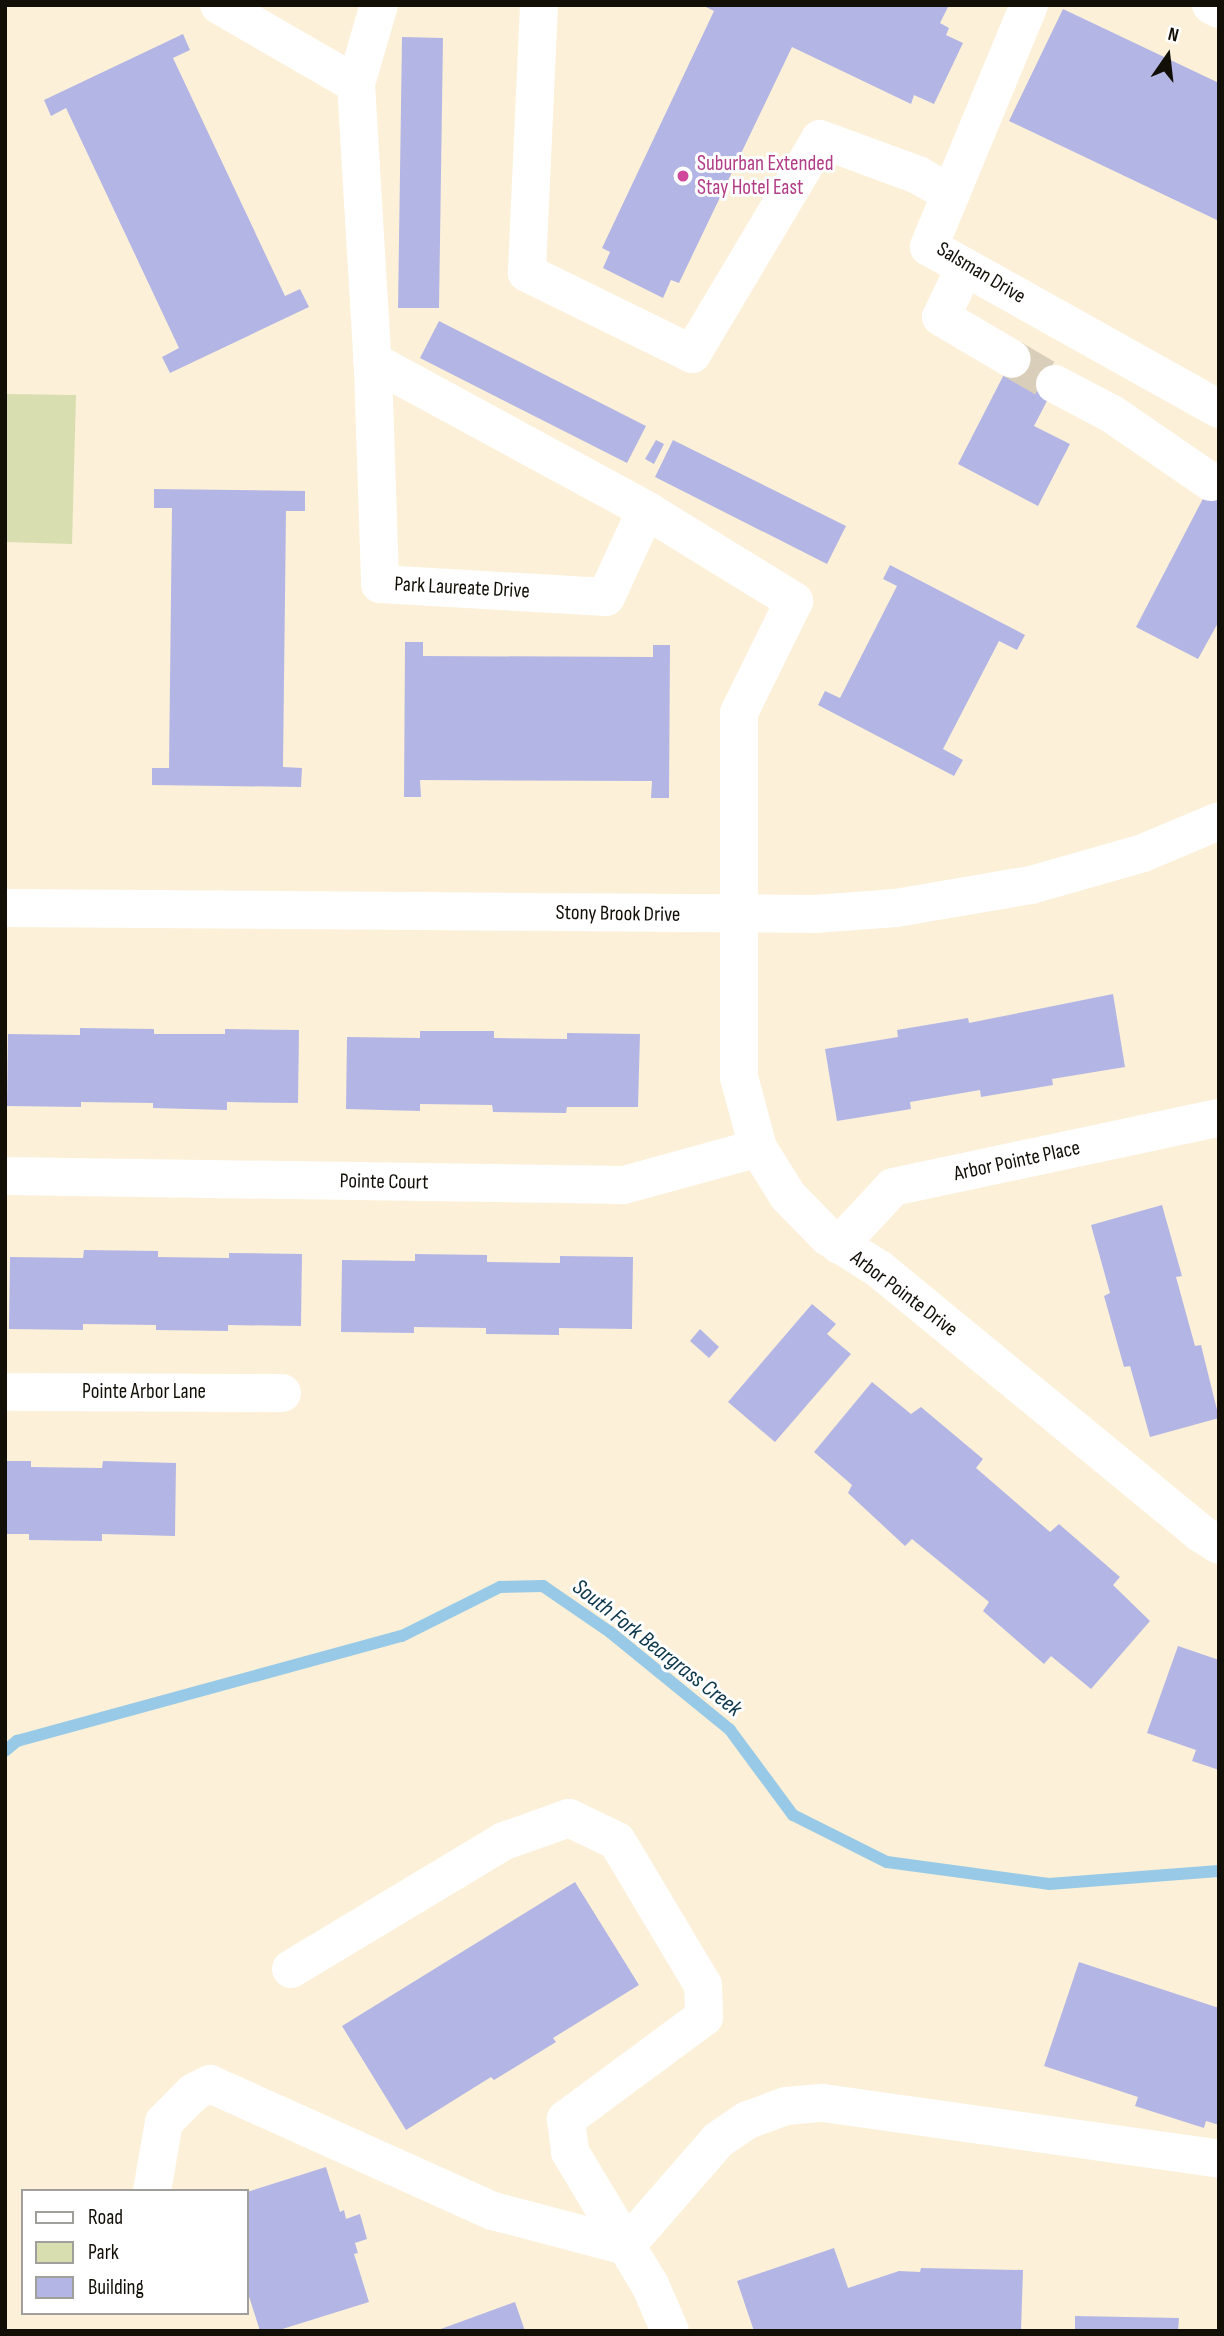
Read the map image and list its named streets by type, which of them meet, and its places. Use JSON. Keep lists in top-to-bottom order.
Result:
{
  "streets": {
    "street": [
      "Salsman Drive",
      "Park Laureate Drive",
      "Stony Brook Drive",
      "Arbor Pointe Place",
      "Pointe Court",
      "Arbor Pointe Drive",
      "Pointe Arbor Lane"
    ]
  },
  "crossings": [
    ["Stony Brook Drive", "Arbor Pointe Drive"],
    ["Arbor Pointe Place", "Arbor Pointe Drive"],
    ["Pointe Court", "Arbor Pointe Drive"]
  ],
  "water": ["South Fork Beargrass Creek"],
  "places": ["Suburban Extended Stay Hotel East"],
  "legend": ["Road", "Park", "Building"],
  "north": "top"
}
